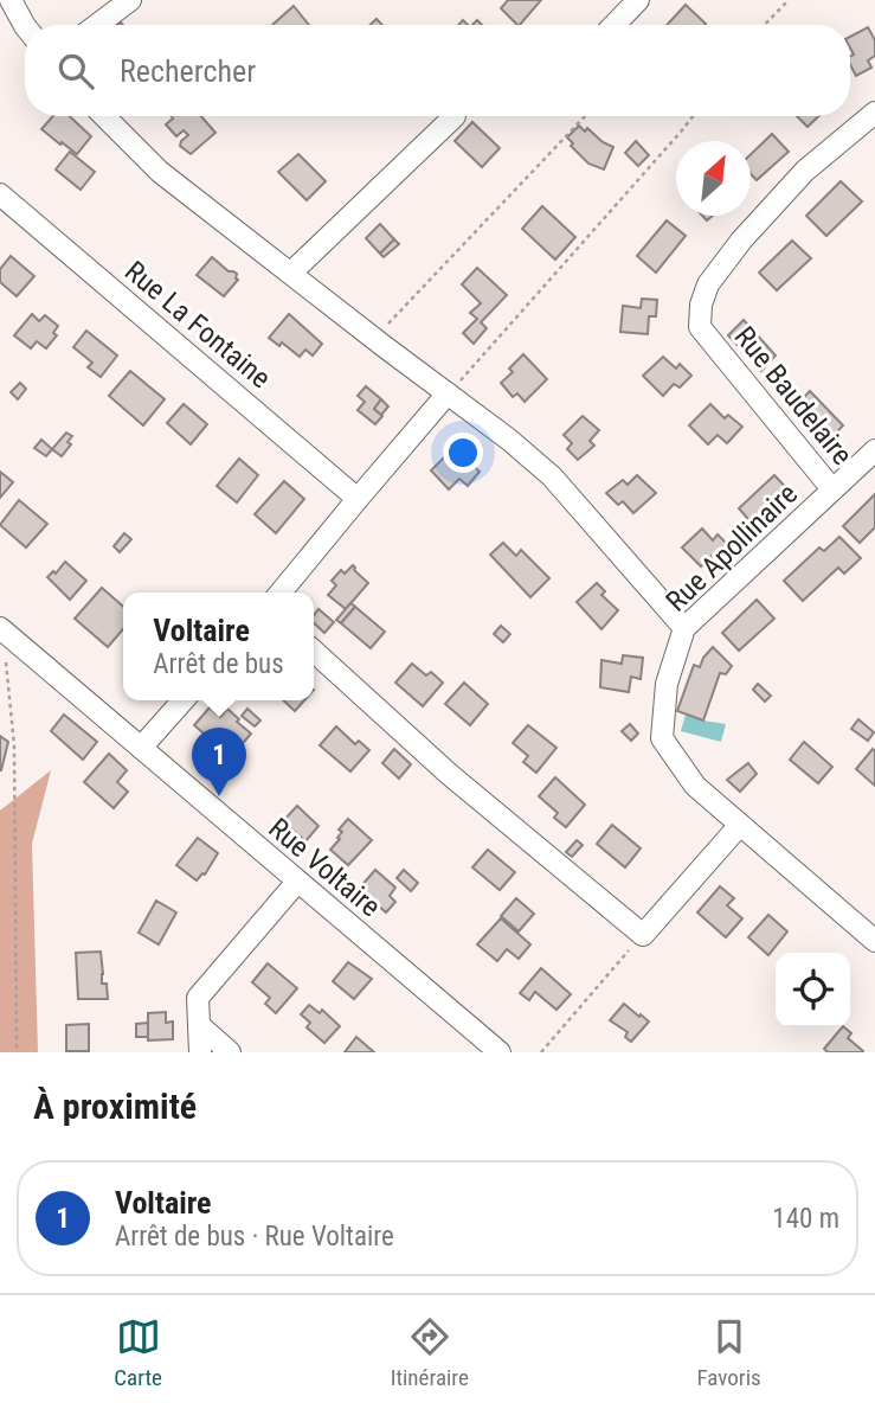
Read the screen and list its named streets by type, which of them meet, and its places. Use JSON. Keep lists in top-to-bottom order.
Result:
{
  "streets": {
    "street": [
      "Rue La Fontaine",
      "Rue Baudelaire",
      "Rue Apollinaire",
      "Rue Voltaire"
    ]
  },
  "crossings": [
    ["Rue Baudelaire", "Rue Apollinaire"]
  ],
  "north": "top right",
  "page": {
    "search": "Rechercher",
    "popup": ["Voltaire", "Arrêt de bus"],
    "pins": "1",
    "heading": "À proximité",
    "list": [
      {
        "mark": "1",
        "name": "Voltaire",
        "note": "Arrêt de bus · Rue Voltaire",
        "value": "140 m"
      }
    ],
    "nav": ["Carte", "Itinéraire", "Favoris"]
  }
}
